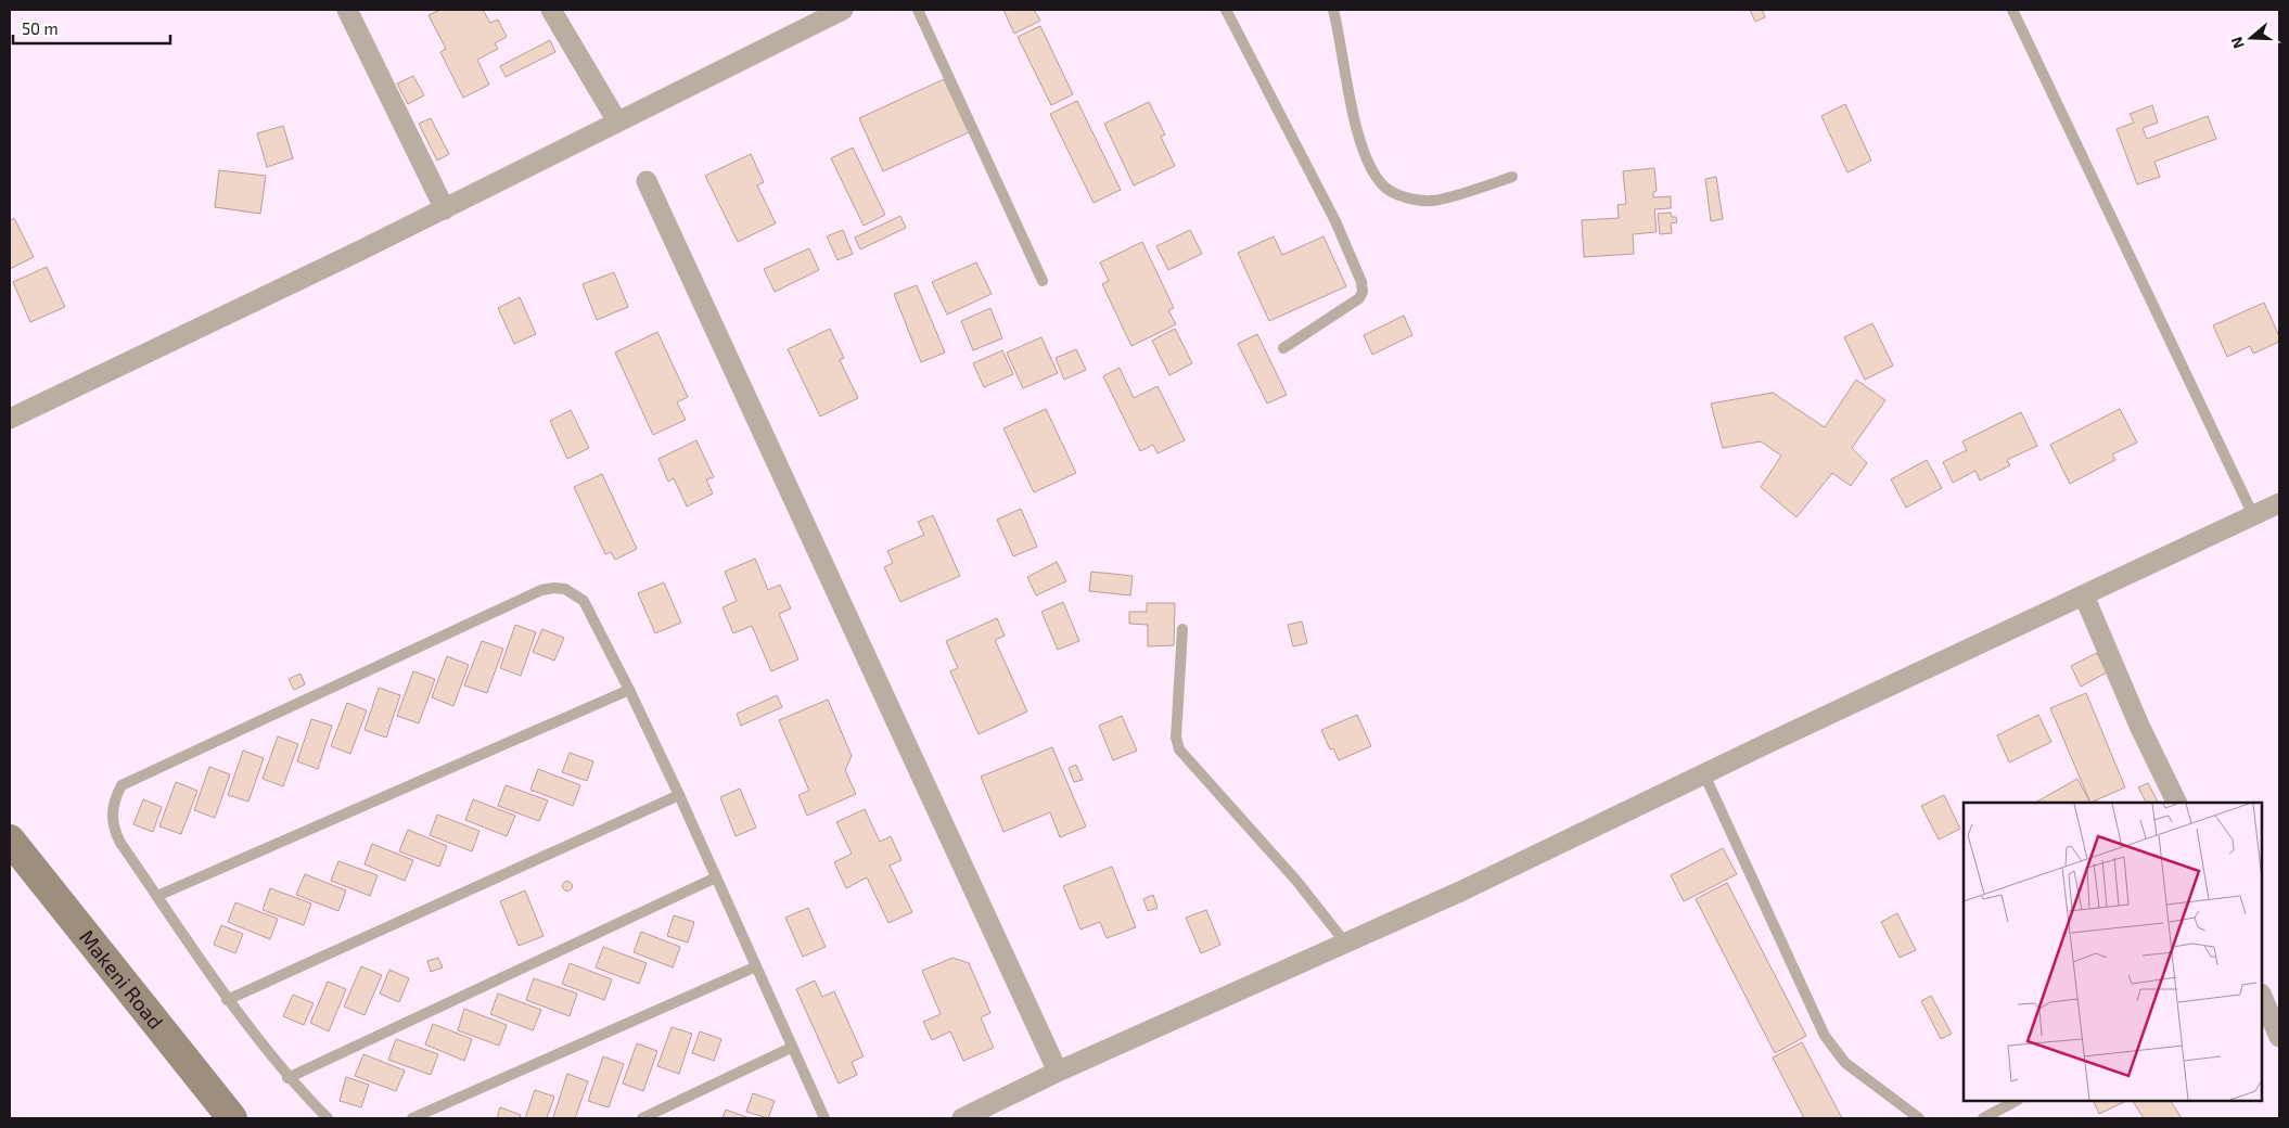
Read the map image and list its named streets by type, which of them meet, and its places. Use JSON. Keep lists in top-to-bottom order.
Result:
{
  "streets": {
    "main road": ["Makeni Road"]
  },
  "scale_bar": "50 m",
  "north": "left"
}
